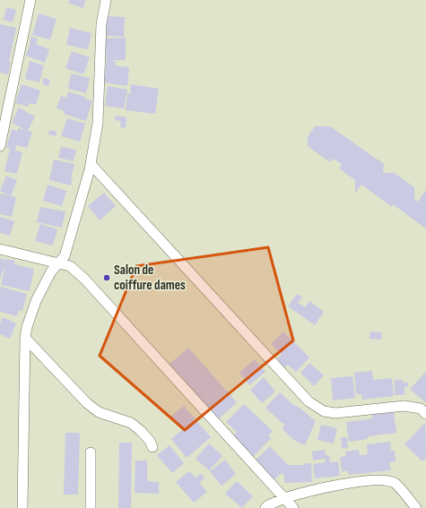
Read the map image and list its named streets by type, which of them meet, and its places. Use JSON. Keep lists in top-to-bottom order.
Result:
{
  "places": ["Salon de coiffure dames"]
}
